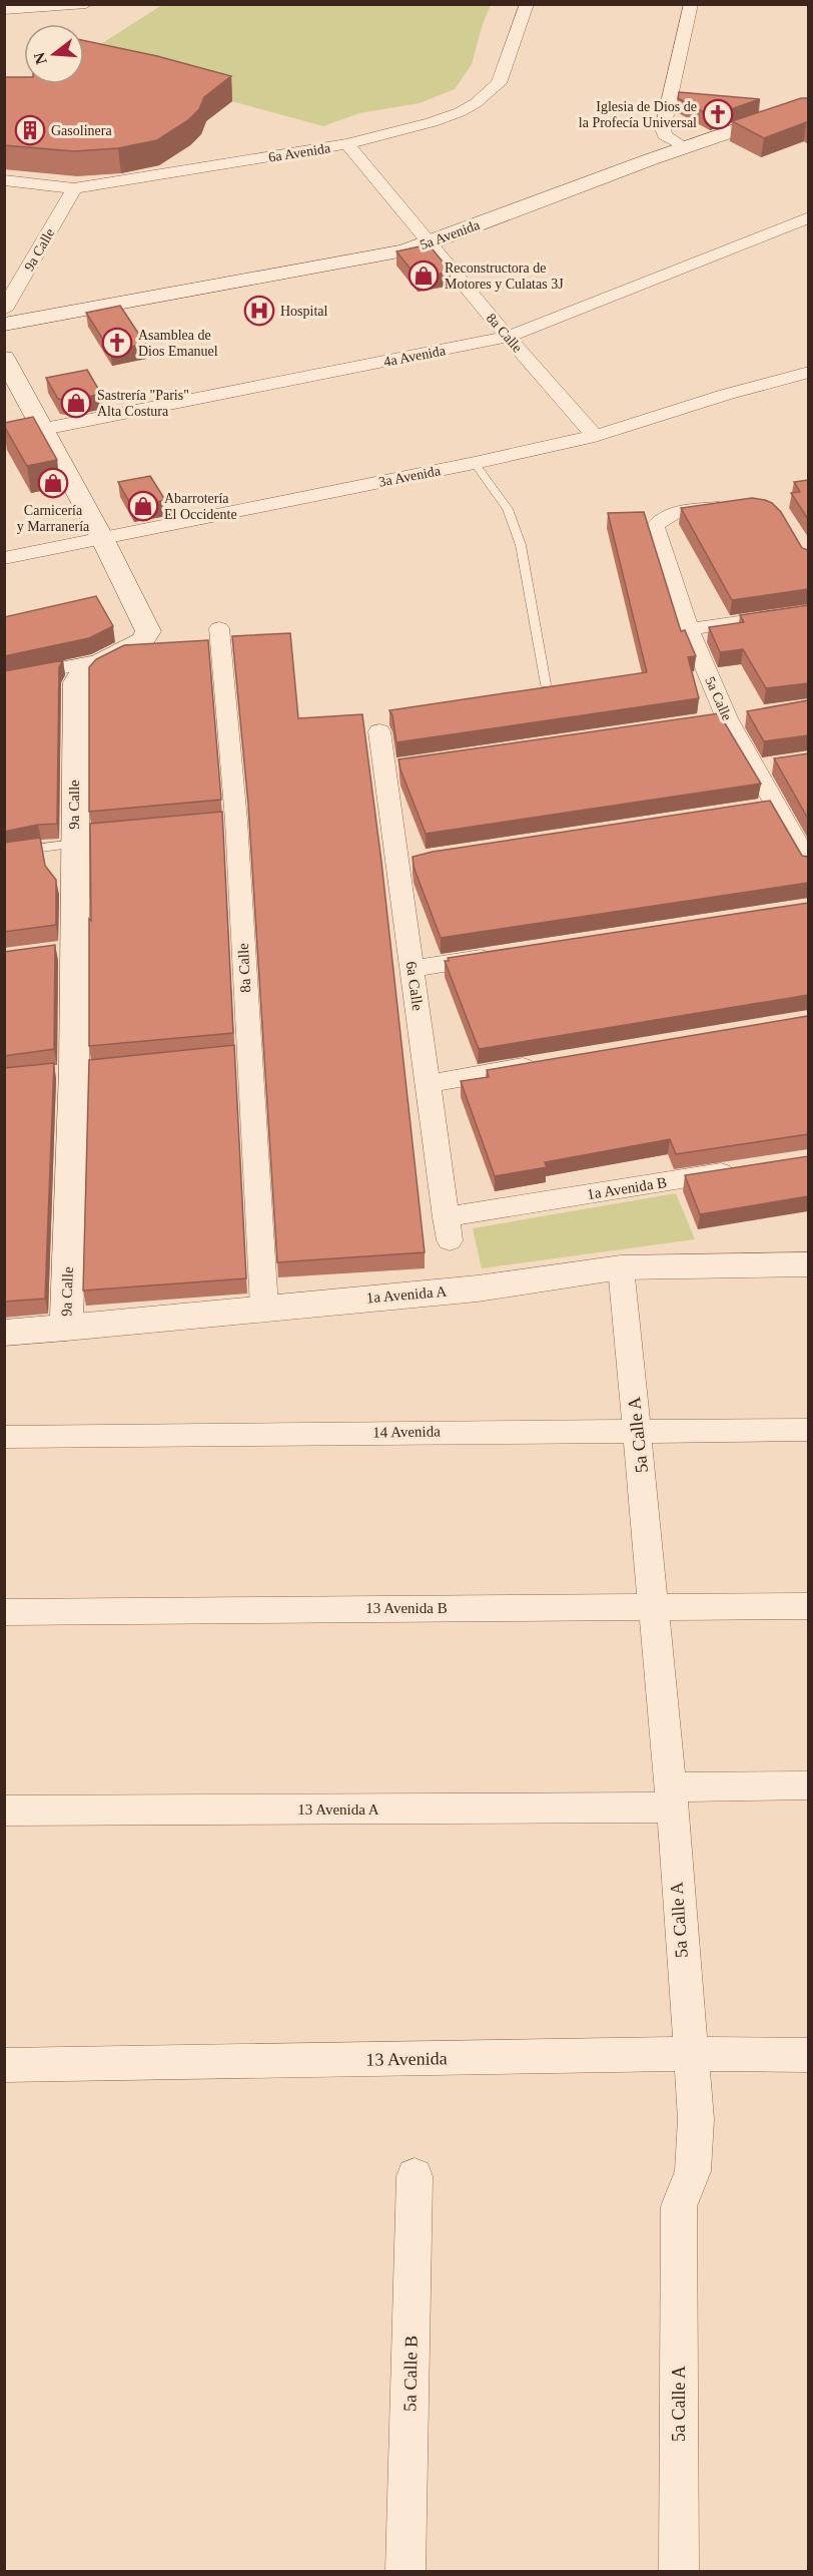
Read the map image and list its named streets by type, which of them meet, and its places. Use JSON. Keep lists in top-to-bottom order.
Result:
{
  "streets": {
    "main road": ["5a Avenida", "9a Calle", "1a Avenida A"],
    "street": [
      "6a Avenida",
      "8a Calle",
      "4a Avenida",
      "3a Avenida",
      "5a Calle",
      "6a Calle",
      "1a Avenida B",
      "14 Avenida",
      "5a Calle A",
      "13 Avenida B",
      "13 Avenida A",
      "13 Avenida",
      "5a Calle B"
    ]
  },
  "crossings": [
    ["6a Avenida", "9a Calle"],
    ["6a Avenida", "8a Calle"],
    ["5a Avenida", "8a Calle"],
    ["9a Calle", "4a Avenida"],
    ["9a Calle", "3a Avenida"],
    ["9a Calle", "1a Avenida A"],
    ["8a Calle", "4a Avenida"],
    ["8a Calle", "3a Avenida"],
    ["8a Calle", "1a Avenida A"],
    ["6a Calle", "1a Avenida B"],
    ["1a Avenida A", "5a Calle A"],
    ["14 Avenida", "5a Calle A"],
    ["5a Calle A", "13 Avenida B"],
    ["5a Calle A", "13 Avenida A"],
    ["5a Calle A", "13 Avenida"]
  ],
  "places": {
    "church": ["Iglesia de Dios de la Profecía Universal", "Asamblea de Dios Emanuel"],
    "building": ["Gasolinera"],
    "shop": [
      "Reconstructora de Motores y Culatas 3J",
      "Sastrería \"Paris\" Alta Costura",
      "Carnicería y Marranería",
      "Abarrotería El Occidente"
    ],
    "hospital": ["Hospital"]
  },
  "north": "left"
}
